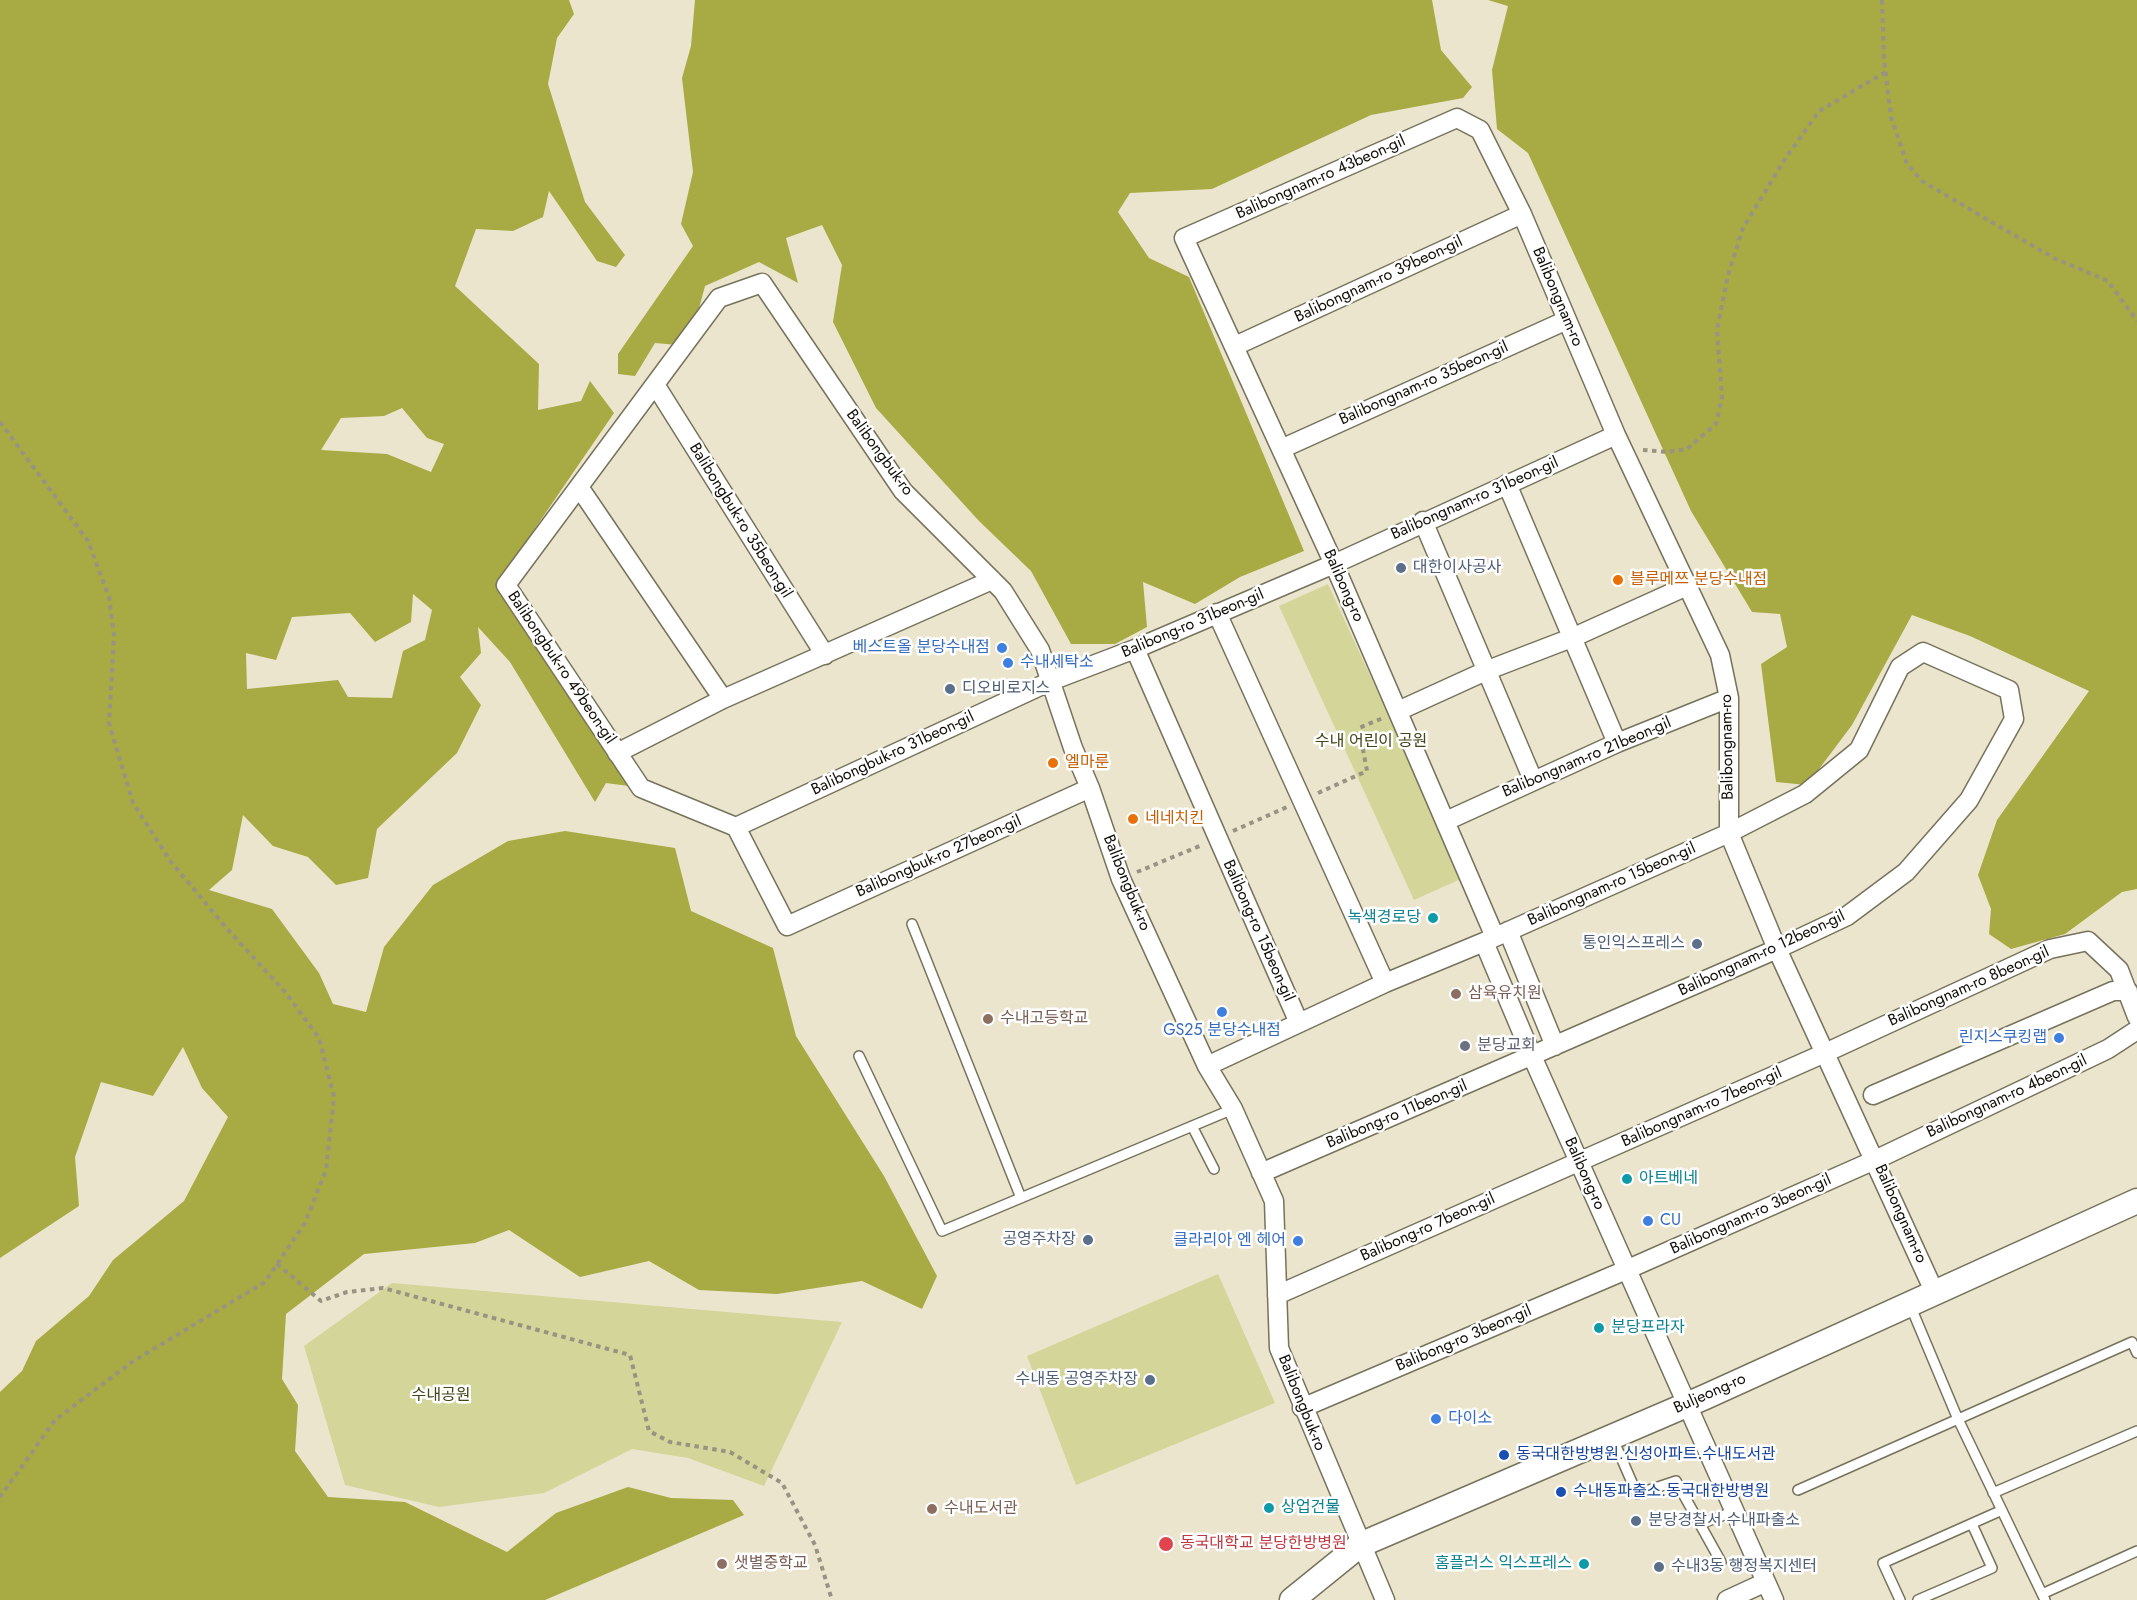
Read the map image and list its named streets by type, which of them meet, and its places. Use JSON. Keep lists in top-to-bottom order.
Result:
{
  "streets": {
    "main road": ["Buljeong-ro"],
    "street": [
      "Balibongnam-ro 43beon-gil",
      "Balibongnam-ro 39beon-gil",
      "Balibongnam-ro",
      "Balibongnam-ro 35beon-gil",
      "Balibongbuk-ro",
      "Balibongnam-ro 31beon-gil",
      "Balibongbuk-ro 35beon-gil",
      "Balibong-ro",
      "Balibong-ro 31beon-gil",
      "Balibongbuk-ro 49beon-gil",
      "Balibongbuk-ro 31beon-gil",
      "Balibongnam-ro 21beon-gil",
      "Balibongbuk-ro 27beon-gil",
      "Balibongnam-ro 15beon-gil",
      "Balibong-ro 15beon-gil",
      "Balibongnam-ro 12beon-gil",
      "Balibongnam-ro 8beon-gil",
      "Balibongnam-ro 4beon-gil",
      "Balibongnam-ro 7beon-gil",
      "Balibong-ro 11beon-gil",
      "Balibongnam-ro 3beon-gil",
      "Balibong-ro 7beon-gil",
      "Balibong-ro 3beon-gil"
    ]
  },
  "crossings": [
    ["Balibongnam-ro 43beon-gil", "Balibongnam-ro"],
    ["Balibongnam-ro 43beon-gil", "Balibong-ro"],
    ["Balibongnam-ro 39beon-gil", "Balibongnam-ro"],
    ["Balibongnam-ro 39beon-gil", "Balibong-ro"],
    ["Balibongnam-ro", "Balibongnam-ro 35beon-gil"],
    ["Balibongnam-ro", "Balibongnam-ro 31beon-gil"],
    ["Balibongnam-ro", "Balibongnam-ro 21beon-gil"],
    ["Balibongnam-ro", "Balibongnam-ro 15beon-gil"],
    ["Balibongnam-ro", "Balibongnam-ro 12beon-gil"],
    ["Balibongnam-ro", "Balibongnam-ro 8beon-gil"],
    ["Balibongnam-ro", "Balibongnam-ro 4beon-gil"],
    ["Balibongnam-ro", "Balibongnam-ro 7beon-gil"],
    ["Balibongnam-ro", "Balibongnam-ro 3beon-gil"],
    ["Balibongnam-ro", "Buljeong-ro"],
    ["Balibongnam-ro 35beon-gil", "Balibong-ro"],
    ["Balibongbuk-ro", "Balibong-ro 31beon-gil"],
    ["Balibongbuk-ro", "Balibongbuk-ro 49beon-gil"],
    ["Balibongbuk-ro", "Balibongbuk-ro 31beon-gil"],
    ["Balibongbuk-ro", "Balibongbuk-ro 27beon-gil"],
    ["Balibongbuk-ro", "Balibong-ro 15beon-gil"],
    ["Balibongbuk-ro", "Balibong-ro 11beon-gil"],
    ["Balibongbuk-ro", "Balibong-ro 7beon-gil"],
    ["Balibongbuk-ro", "Balibong-ro 3beon-gil"],
    ["Balibongbuk-ro", "Buljeong-ro"],
    ["Balibongnam-ro 31beon-gil", "Balibong-ro"],
    ["Balibongnam-ro 31beon-gil", "Balibong-ro 31beon-gil"],
    ["Balibongbuk-ro 35beon-gil", "Balibongbuk-ro 49beon-gil"],
    ["Balibong-ro", "Balibong-ro 31beon-gil"],
    ["Balibong-ro", "Balibongnam-ro 21beon-gil"],
    ["Balibong-ro", "Balibongnam-ro 15beon-gil"],
    ["Balibong-ro", "Balibong-ro 15beon-gil"],
    ["Balibong-ro", "Balibongnam-ro 12beon-gil"],
    ["Balibong-ro", "Balibongnam-ro 7beon-gil"],
    ["Balibong-ro", "Balibong-ro 11beon-gil"],
    ["Balibong-ro", "Balibongnam-ro 3beon-gil"],
    ["Balibong-ro", "Balibong-ro 7beon-gil"],
    ["Balibong-ro", "Balibong-ro 3beon-gil"],
    ["Balibong-ro", "Buljeong-ro"],
    ["Balibong-ro 31beon-gil", "Balibongbuk-ro 31beon-gil"],
    ["Balibong-ro 31beon-gil", "Balibong-ro 15beon-gil"],
    ["Balibongbuk-ro 49beon-gil", "Balibongbuk-ro 31beon-gil"],
    ["Balibongbuk-ro 49beon-gil", "Balibongbuk-ro 27beon-gil"],
    ["Balibongbuk-ro 31beon-gil", "Balibongbuk-ro 27beon-gil"],
    ["Balibongnam-ro 15beon-gil", "Balibong-ro 15beon-gil"],
    ["Balibongnam-ro 15beon-gil", "Balibongnam-ro 12beon-gil"],
    ["Balibongnam-ro 12beon-gil", "Balibong-ro 11beon-gil"],
    ["Balibongnam-ro 8beon-gil", "Balibongnam-ro 7beon-gil"],
    ["Balibongnam-ro 4beon-gil", "Balibongnam-ro 3beon-gil"],
    ["Balibongnam-ro 7beon-gil", "Balibong-ro 7beon-gil"],
    ["Balibongnam-ro 3beon-gil", "Balibong-ro 3beon-gil"]
  ],
  "parks": ["수내 어린이 공원", "수내공원"],
  "places": [
    "대한이사공사",
    "블루메쯔 분당수내점",
    "베스트올 분당수내점",
    "수내세탁소",
    "디오비로지스",
    "엘마룬",
    "네네치킨",
    "녹색경로당",
    "통인익스프레스",
    "삼육유치원",
    "GS25 분당수내점",
    "수내고등학교",
    "린지스쿠킹랩",
    "분당교회",
    "아트베네",
    "CU",
    "공영주차장",
    "클라리아 엔 헤어",
    "분당프라자",
    "수내동 공영주차장",
    "다이소",
    "동국대한방병원.신성아파트.수내도서관",
    "수내동파출소.동국대한방병원",
    "상업건물",
    "수내도서관",
    "분당경찰서 수내파출소",
    "동국대학교 분당한방병원",
    "샛별중학교",
    "홈플러스 익스프레스",
    "수내3동 행정복지센터"
  ]
}
